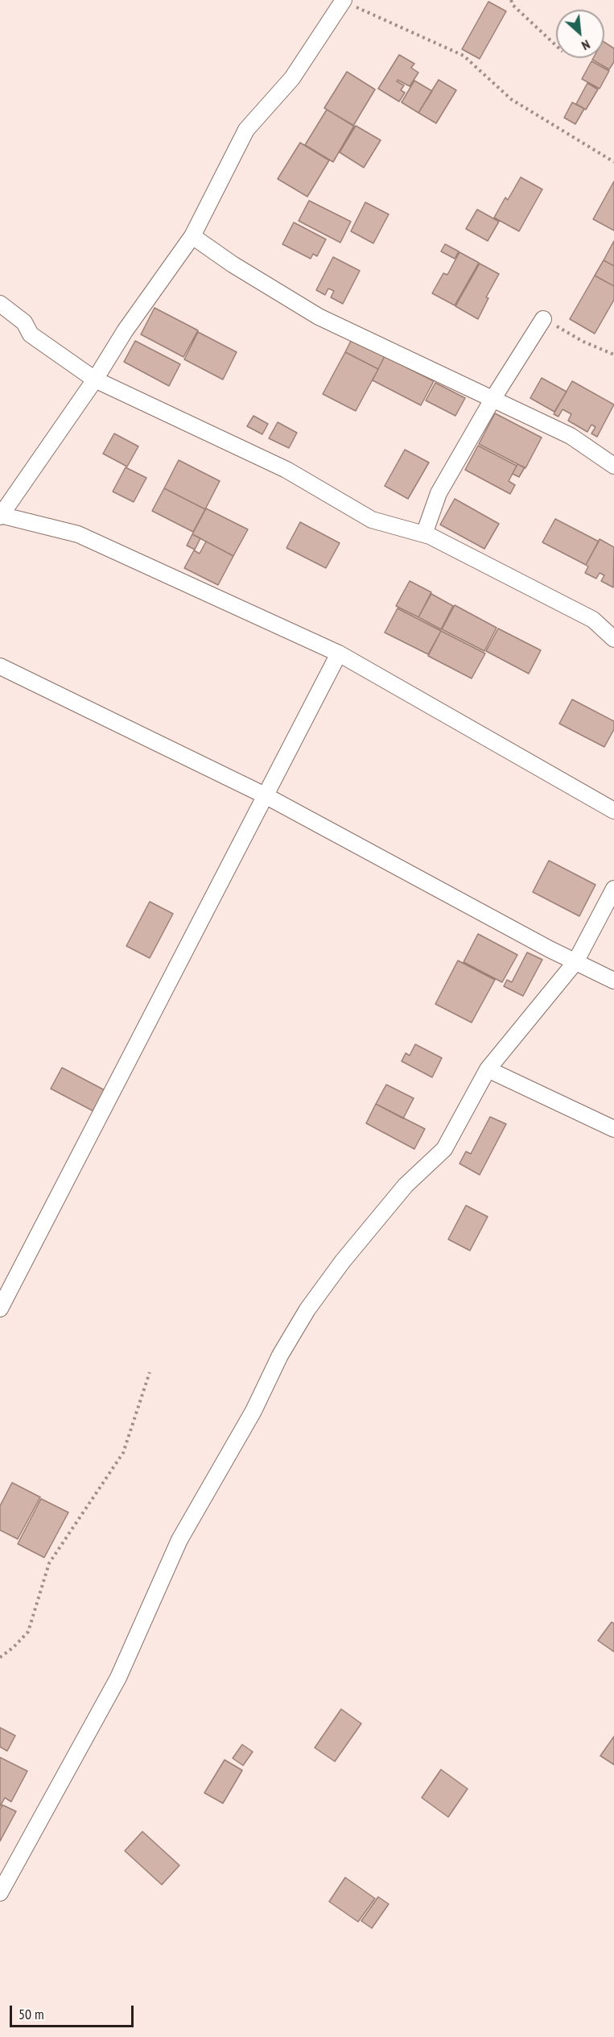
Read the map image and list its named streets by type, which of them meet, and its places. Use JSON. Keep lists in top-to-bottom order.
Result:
{
  "scale_bar": "50 m",
  "north": "bottom right"
}
